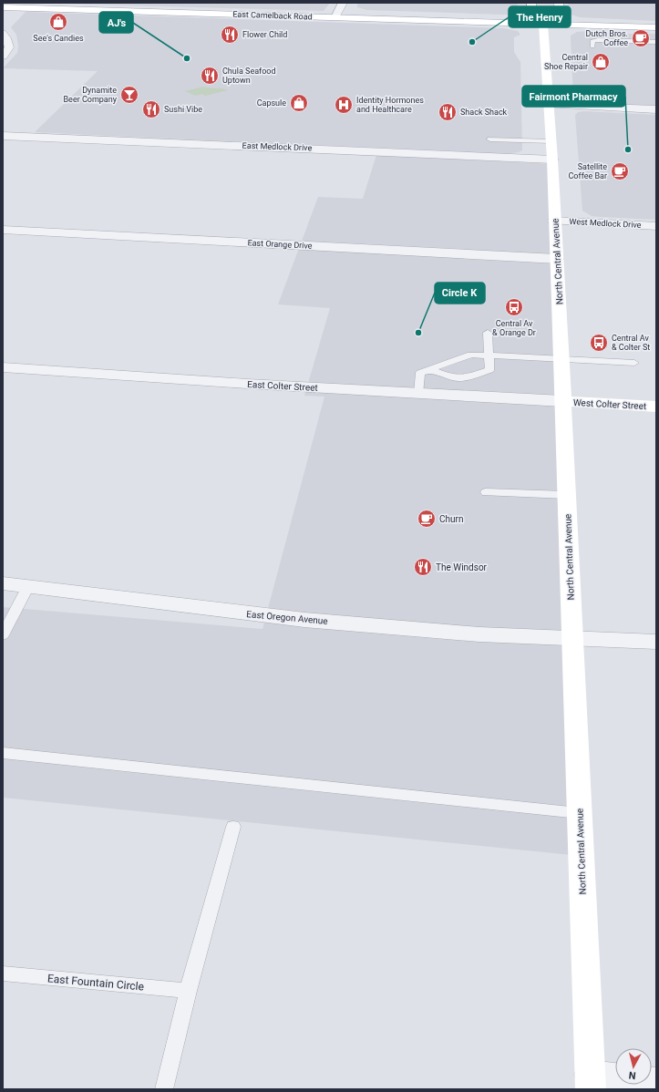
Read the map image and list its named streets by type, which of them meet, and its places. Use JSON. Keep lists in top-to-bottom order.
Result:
{
  "streets": {
    "main road": ["East Camelback Road", "North Central Avenue", "West Colter Street"],
    "street": [
      "East Medlock Drive",
      "West Medlock Drive",
      "East Orange Drive",
      "East Colter Street",
      "East Oregon Avenue"
    ],
    "lane": ["East Fountain Circle"]
  },
  "crossings": [
    ["East Camelback Road", "North Central Avenue"],
    ["East Medlock Drive", "North Central Avenue"],
    ["West Medlock Drive", "North Central Avenue"],
    ["East Orange Drive", "North Central Avenue"],
    ["North Central Avenue", "East Colter Street"],
    ["North Central Avenue", "West Colter Street"],
    ["North Central Avenue", "East Oregon Avenue"],
    ["East Colter Street", "West Colter Street"]
  ],
  "places": {
    "shop": ["See's Candies", "Central Shoe Repair", "Capsule"],
    "restaurant": [
      "Flower Child",
      "Chula Seafood Uptown",
      "Sushi Vibe",
      "Shack Shack",
      "The Windsor"
    ],
    "cafe": ["Dutch Bros. Coffee", "Satellite Coffee Bar", "Churn"],
    "other": [
      "The Henry",
      "AJ's",
      "Fairmont Pharmacy",
      "Circle K"
    ],
    "bar": ["Dynamite Beer Company"],
    "hospital": ["Identity Hormones and Healthcare"],
    "bus stop": ["Central Av & Orange Dr", "Central Av & Colter St"]
  },
  "north": "bottom"
}
